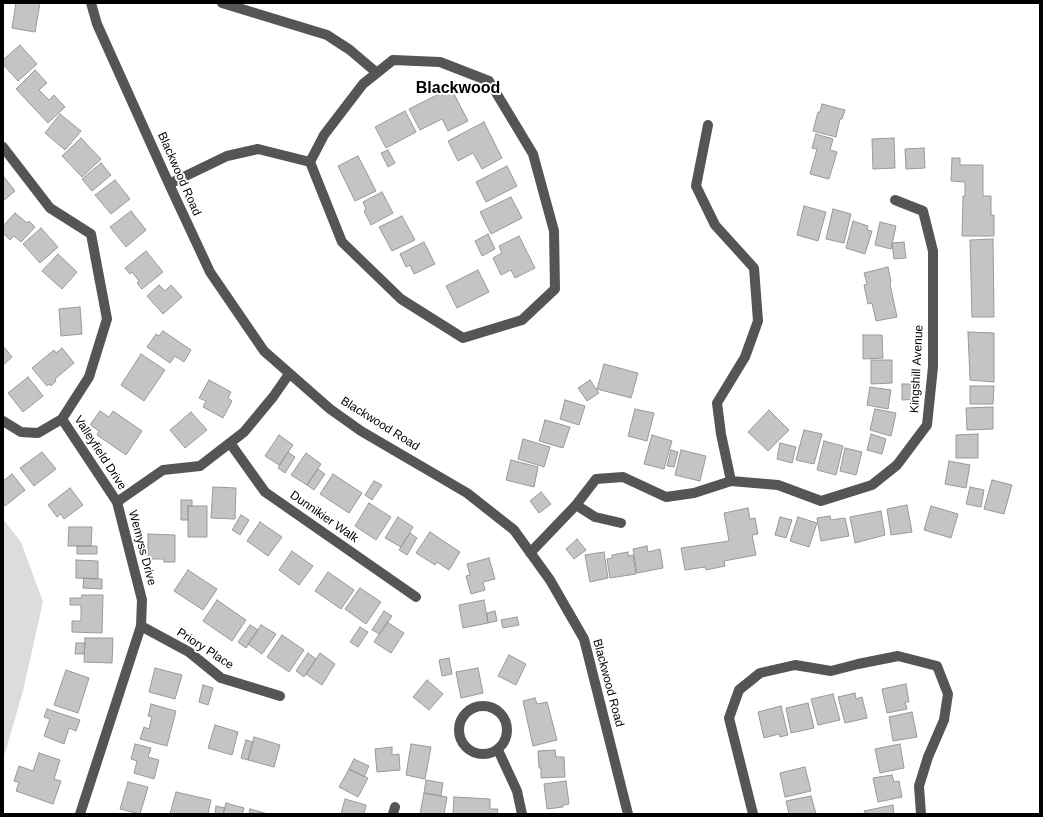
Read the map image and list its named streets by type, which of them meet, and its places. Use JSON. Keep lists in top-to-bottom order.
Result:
{
  "streets": {
    "street": [
      "Blackwood Road",
      "Kingshill Avenue",
      "Valleyfield Drive",
      "Dunnikier Walk",
      "Wemyss Drive",
      "Priory Place"
    ]
  },
  "crossings": [
    ["Blackwood Road", "Kingshill Avenue"],
    ["Blackwood Road", "Wemyss Drive"],
    ["Valleyfield Drive", "Wemyss Drive"],
    ["Dunnikier Walk", "Wemyss Drive"],
    ["Wemyss Drive", "Priory Place"]
  ],
  "districts": ["Blackwood"]
}
